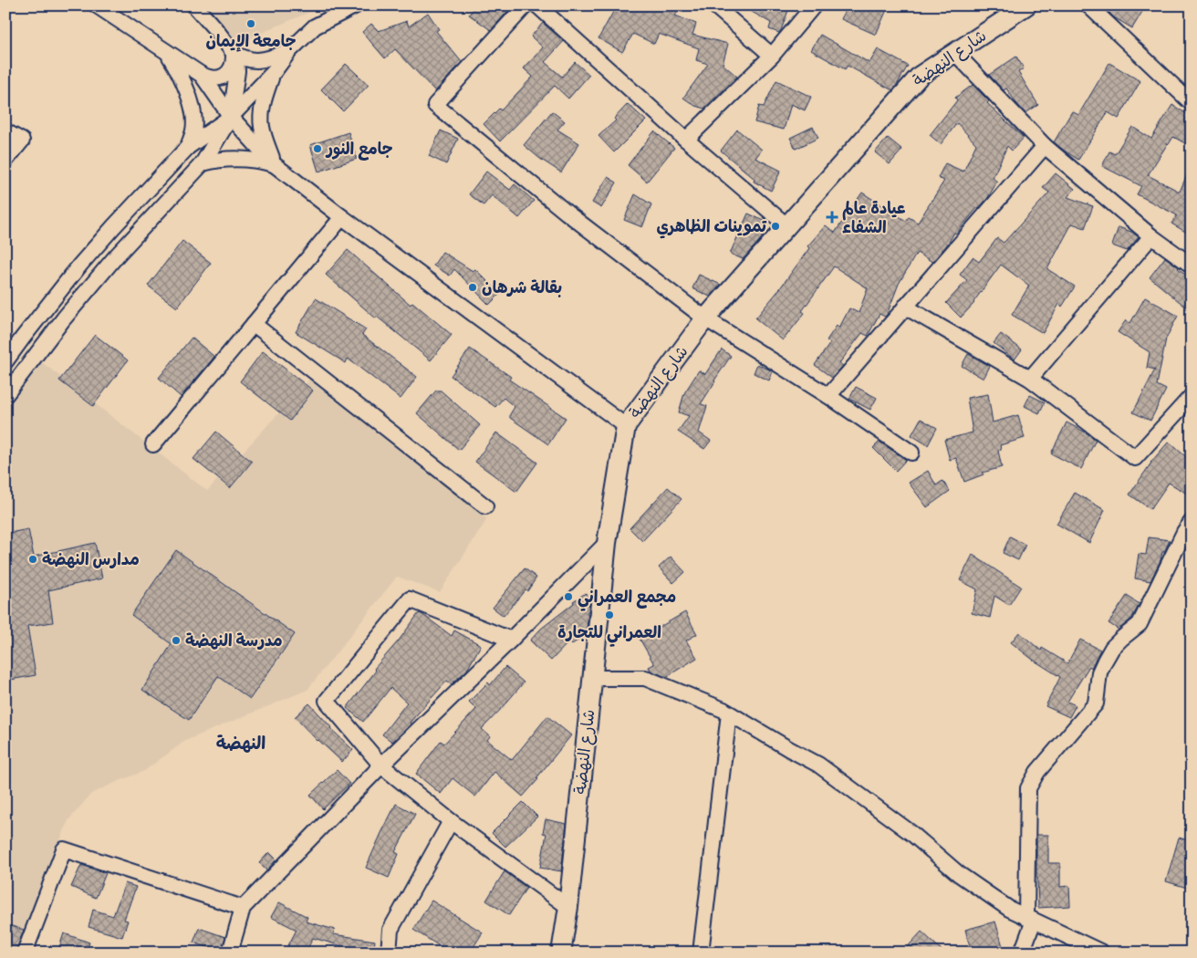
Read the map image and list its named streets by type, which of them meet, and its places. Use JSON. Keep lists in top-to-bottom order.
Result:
{
  "streets": {
    "street": ["شارع النهضة"]
  },
  "districts": ["النهضة"],
  "places": {
    "other": [
      "جامعة الإيمان",
      "جامع النور",
      "تموينات الظاهري",
      "بقالة شرهان",
      "مدارس النهضة",
      "مجمع العمراني",
      "العمراني للتجارة",
      "مدرسة النهضة"
    ],
    "health": ["عيادة عالم الشفاء"]
  }
}
